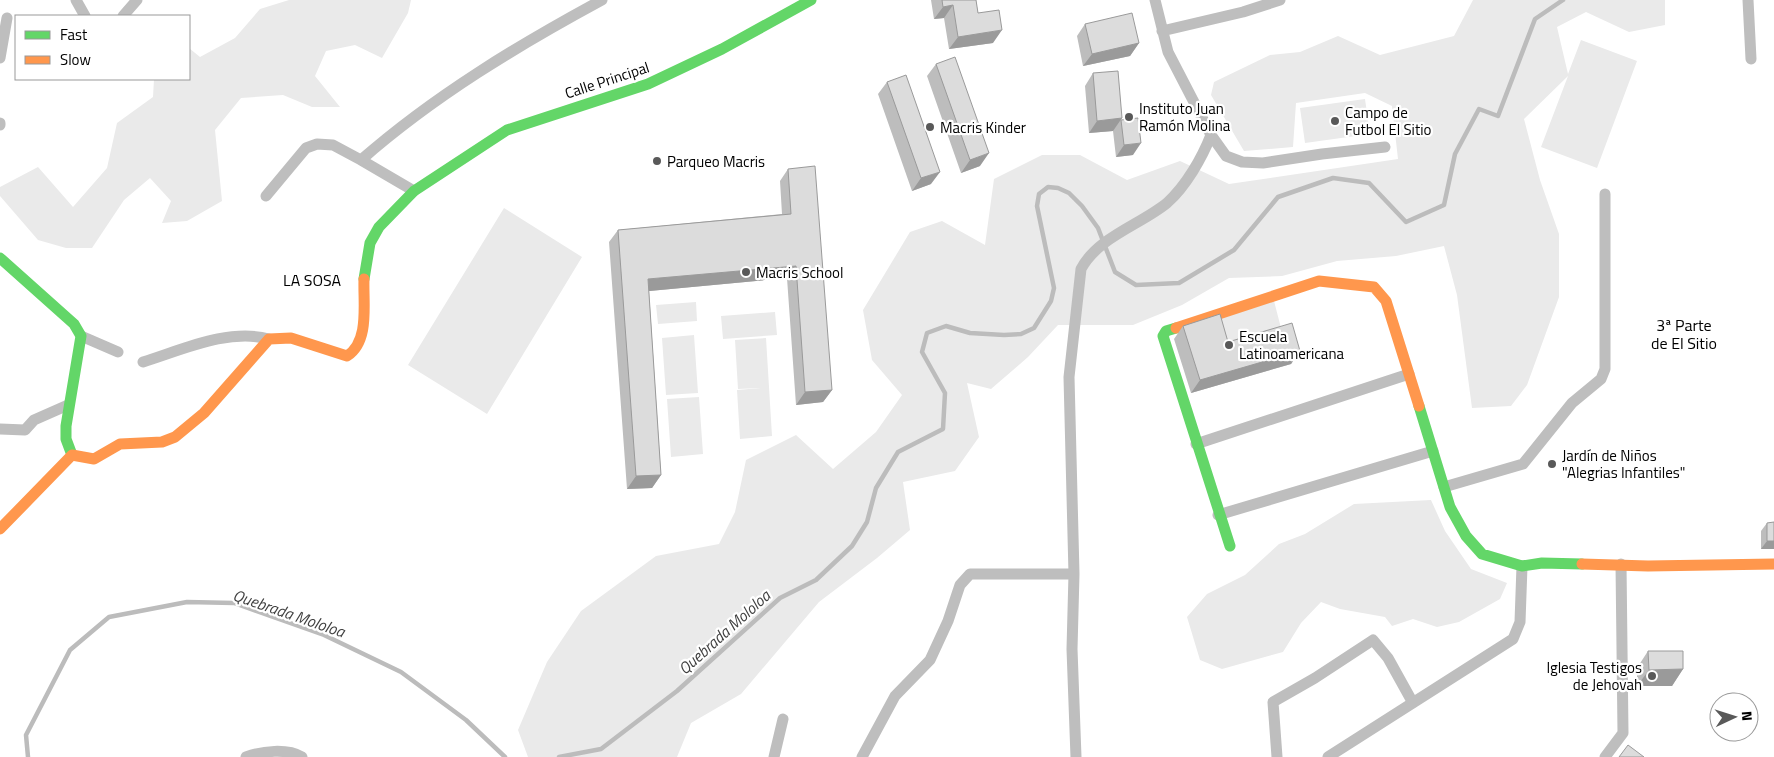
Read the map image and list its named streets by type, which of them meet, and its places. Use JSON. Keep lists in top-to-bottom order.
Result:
{
  "streets": {
    "street": ["Calle Principal"]
  },
  "districts": ["LA SOSA", "3ª Parte de El Sitio"],
  "water": ["Quebrada Mololoa"],
  "places": [
    "Instituto Juan Ramón Molina",
    "Campo de Futbol El Sitio",
    "Macris Kinder",
    "Parqueo Macris",
    "Macris School",
    "Escuela Latinoamericana",
    "Jardín de Niños \"Alegrias Infantiles\"",
    "Iglesia Testigos de Jehovah"
  ],
  "legend": ["Fast", "Slow"],
  "north": "right"
}
